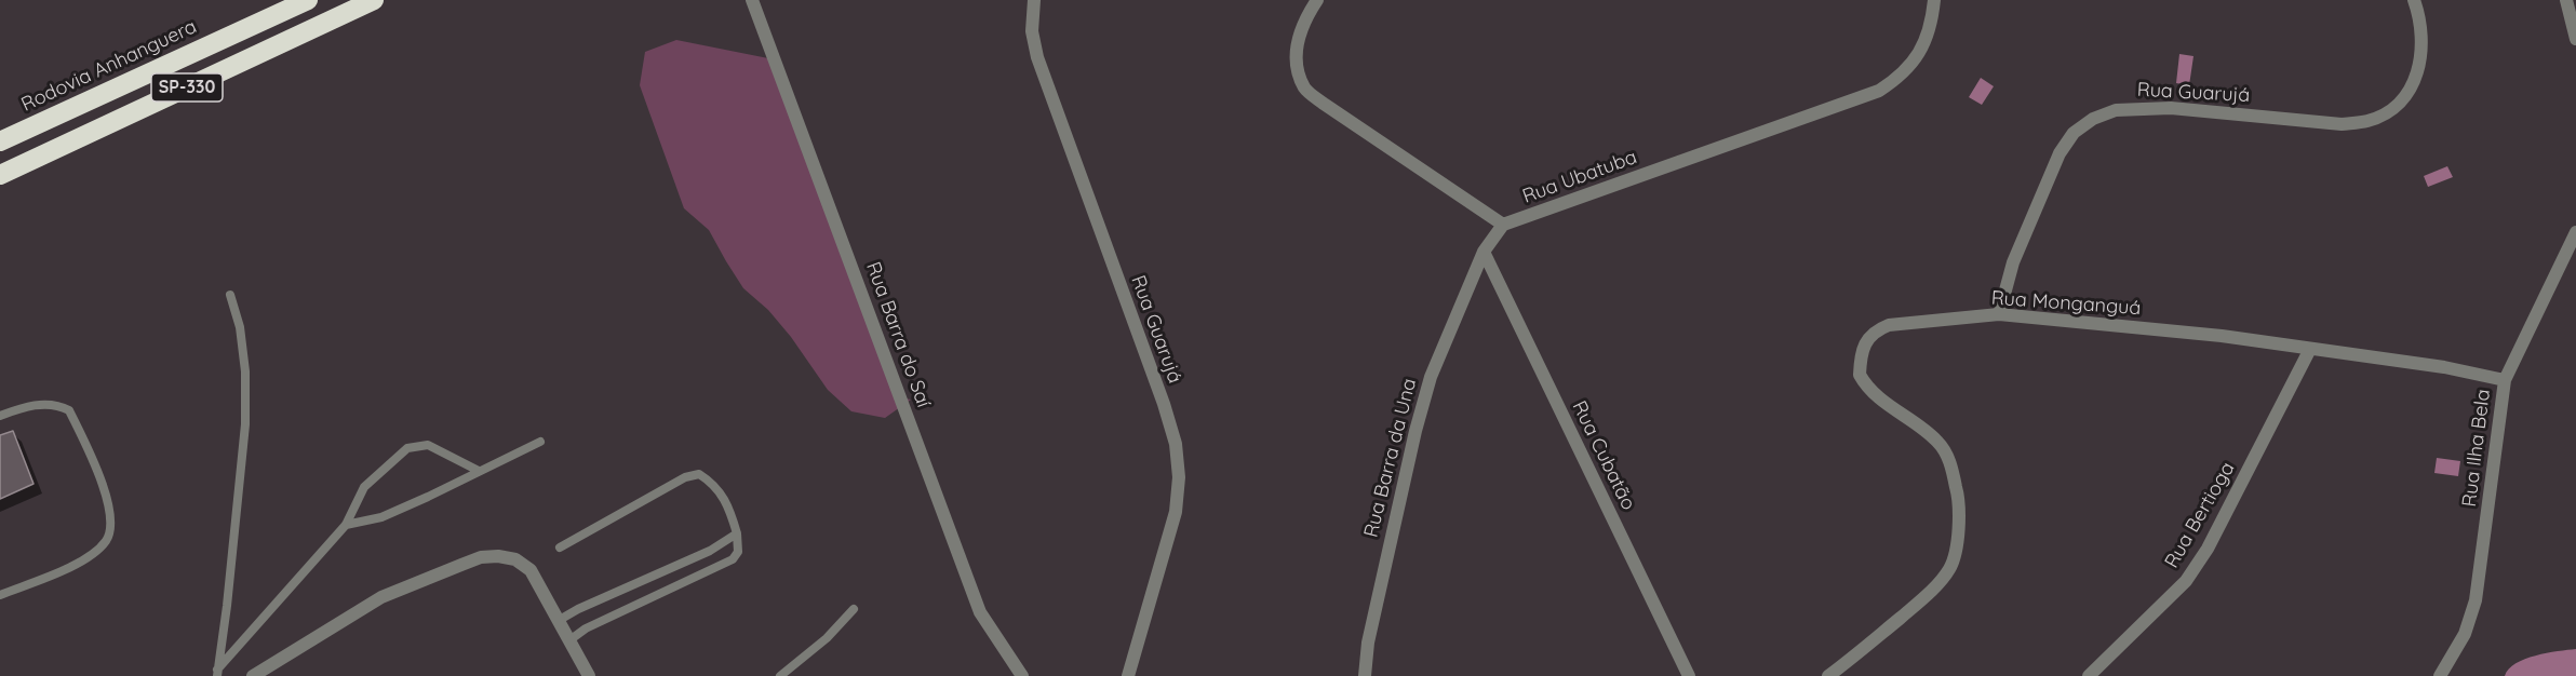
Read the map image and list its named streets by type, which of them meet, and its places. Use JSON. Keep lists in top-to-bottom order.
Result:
{
  "streets": {
    "highway": ["Rodovia Anhanguera", "SP-330"],
    "street": [
      "Rua Guarujá",
      "Rua Ubatuba",
      "Rua Monganguá",
      "Rua Barra do Saí",
      "Rua Ilha Bela",
      "Rua Cubatão",
      "Rua Barra da Una",
      "Rua Bertioga"
    ]
  },
  "crossings": [
    ["Rua Guarujá", "Rua Monganguá"],
    ["Rua Ubatuba", "Rua Barra da Una"],
    ["Rua Monganguá", "Rua Ilha Bela"],
    ["Rua Monganguá", "Rua Bertioga"],
    ["Rua Cubatão", "Rua Barra da Una"]
  ]
}
